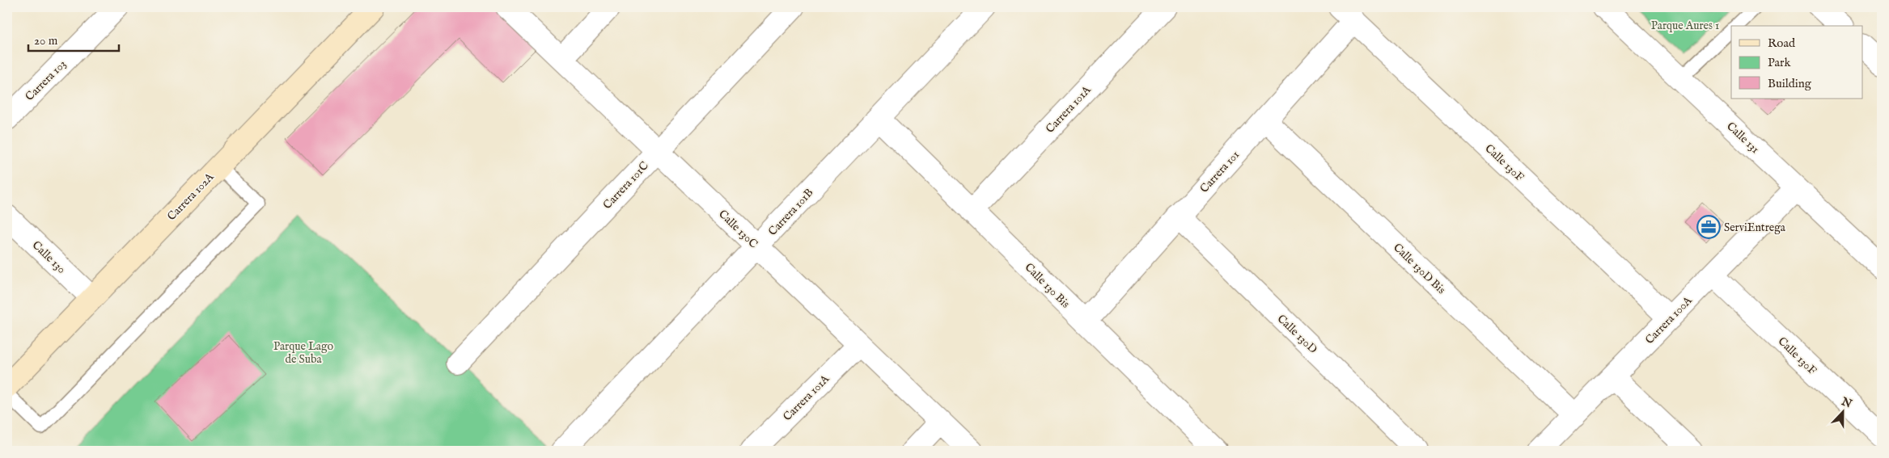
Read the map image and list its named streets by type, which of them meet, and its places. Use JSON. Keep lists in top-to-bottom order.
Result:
{
  "streets": {
    "street": [
      "Carrera 103",
      "Carrera 101A",
      "Calle 131",
      "Calle 130F",
      "Carrera 101",
      "Carrera 101C",
      "Carrera 102A",
      "Carrera 101B",
      "Calle 130C",
      "Calle 130",
      "Calle 130D Bis",
      "Calle 130 Bis",
      "Carrera 100A",
      "Calle 130D"
    ]
  },
  "crossings": [
    ["Carrera 101A", "Calle 130C"],
    ["Carrera 101A", "Calle 130 Bis"],
    ["Calle 131", "Carrera 100A"],
    ["Calle 130F", "Carrera 101"],
    ["Calle 130F", "Carrera 100A"],
    ["Carrera 101", "Calle 130D Bis"],
    ["Carrera 101", "Calle 130 Bis"],
    ["Carrera 101", "Calle 130D"],
    ["Carrera 101C", "Calle 130C"],
    ["Carrera 102A", "Calle 130"],
    ["Carrera 101B", "Calle 130C"],
    ["Carrera 101B", "Calle 130 Bis"],
    ["Calle 130D Bis", "Carrera 100A"]
  ],
  "parks": ["Parque Aures 1", "Parque Lago de Suba"],
  "places": {
    "office": ["ServiEntrega"]
  },
  "legend": ["Road", "Park", "Building"],
  "scale_bar": "20 m",
  "north": "top"
}
